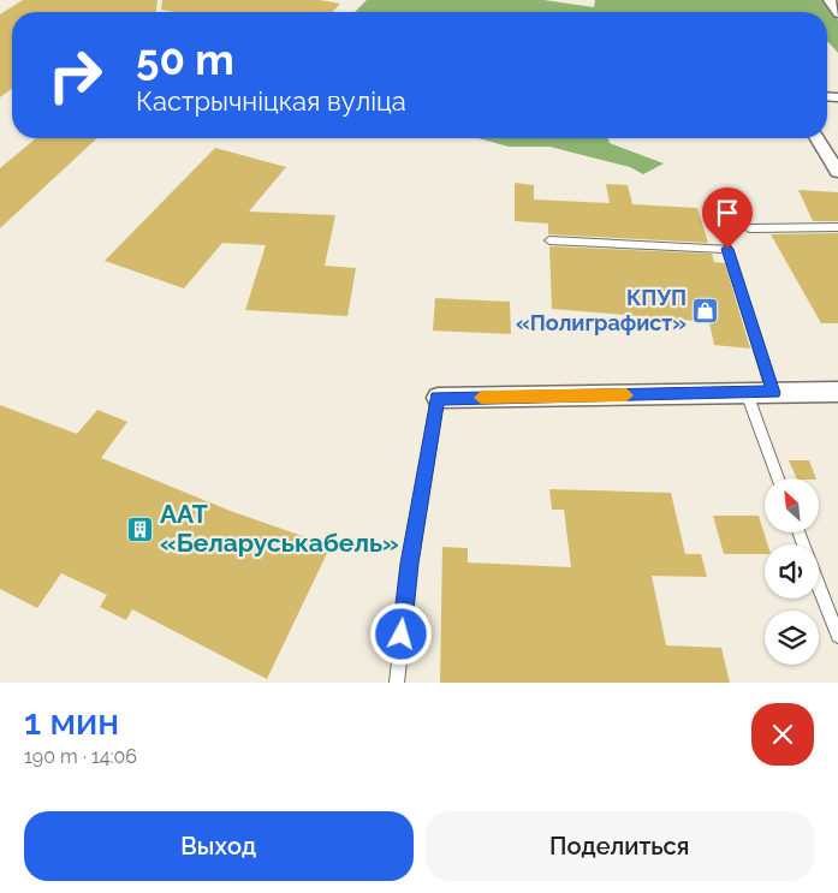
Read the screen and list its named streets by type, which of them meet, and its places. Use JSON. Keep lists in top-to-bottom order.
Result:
{
  "places": {
    "shop": ["КПУП «Полиграфист»"],
    "building": ["ААТ «Беларуськабель»"]
  },
  "north": "top left",
  "page": {
    "turn": ["50 m", "Кастрычніцкая вуліца"],
    "heading": ["1 мин", "190 m · 14:06"],
    "buttons": ["Выход", "Поделиться"]
  }
}
